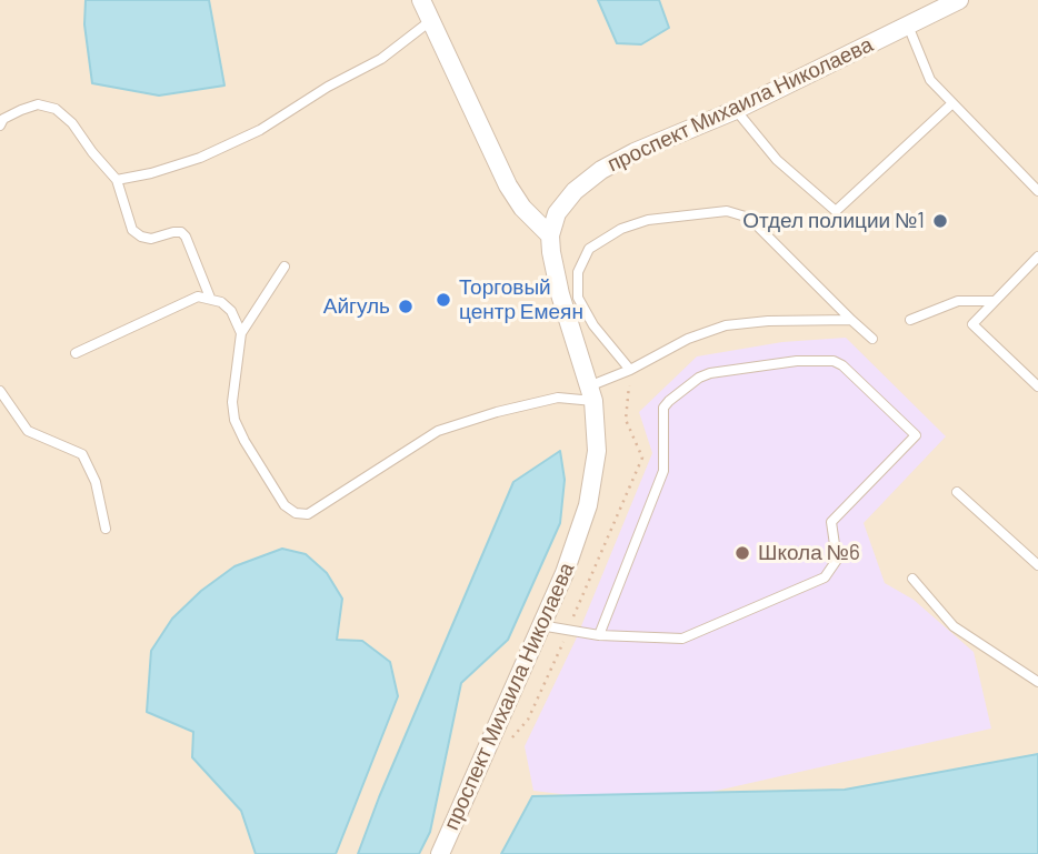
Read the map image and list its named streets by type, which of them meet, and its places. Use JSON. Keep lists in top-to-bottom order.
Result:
{
  "streets": {
    "street": ["проспект Михаила Николаева"]
  },
  "places": [
    "Отдел полиции №1",
    "Торговый центр Емеян",
    "Айгуль",
    "Школа №6"
  ]
}
